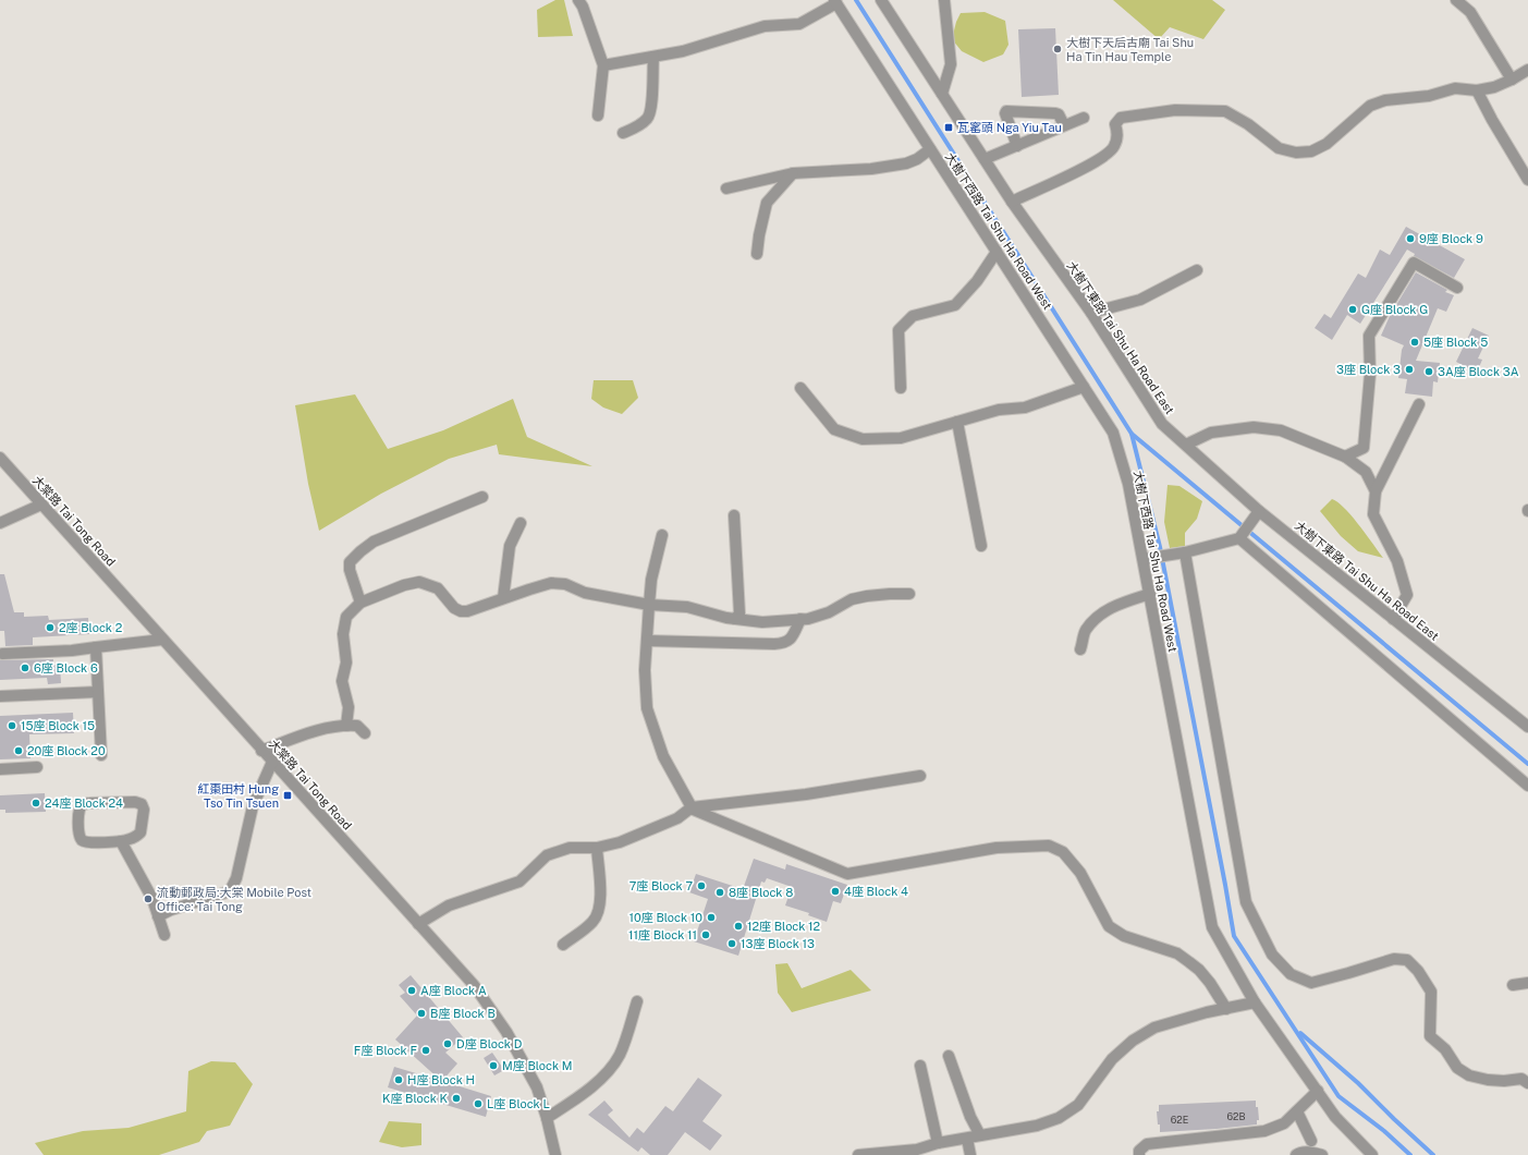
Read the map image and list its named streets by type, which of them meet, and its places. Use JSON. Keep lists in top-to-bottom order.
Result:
{
  "streets": {
    "street": ["大樹下西路 Tai Shu Ha Road West", "大樹下東路 Tai Shu Ha Road East", "大棠路 Tai Tong Road"]
  },
  "places": {
    "other": [
      "大樹下天后古廟 Tai Shu Ha Tin Hau Temple",
      "9座 Block 9",
      "G座 Block G",
      "5座 Block 5",
      "3座 Block 3",
      "3A座 Block 3A",
      "2座 Block 2",
      "6座 Block 6",
      "15座 Block 15",
      "20座 Block 20",
      "24座 Block 24",
      "7座 Block 7",
      "4座 Block 4",
      "8座 Block 8",
      "流動郵政局:大棠 Mobile Post Office: Tai Tong",
      "10座 Block 10",
      "12座 Block 12",
      "11座 Block 11",
      "13座 Block 13",
      "A座 Block A",
      "B座 Block B",
      "D座 Block D",
      "F座 Block F",
      "M座 Block M",
      "H座 Block H",
      "K座 Block K",
      "L座 Block L"
    ],
    "transit": ["瓦窰頭 Nga Yiu Tau", "紅棗田村 Hung Tso Tin Tsuen"]
  },
  "house_numbers": ["62B", "62E"]
}
